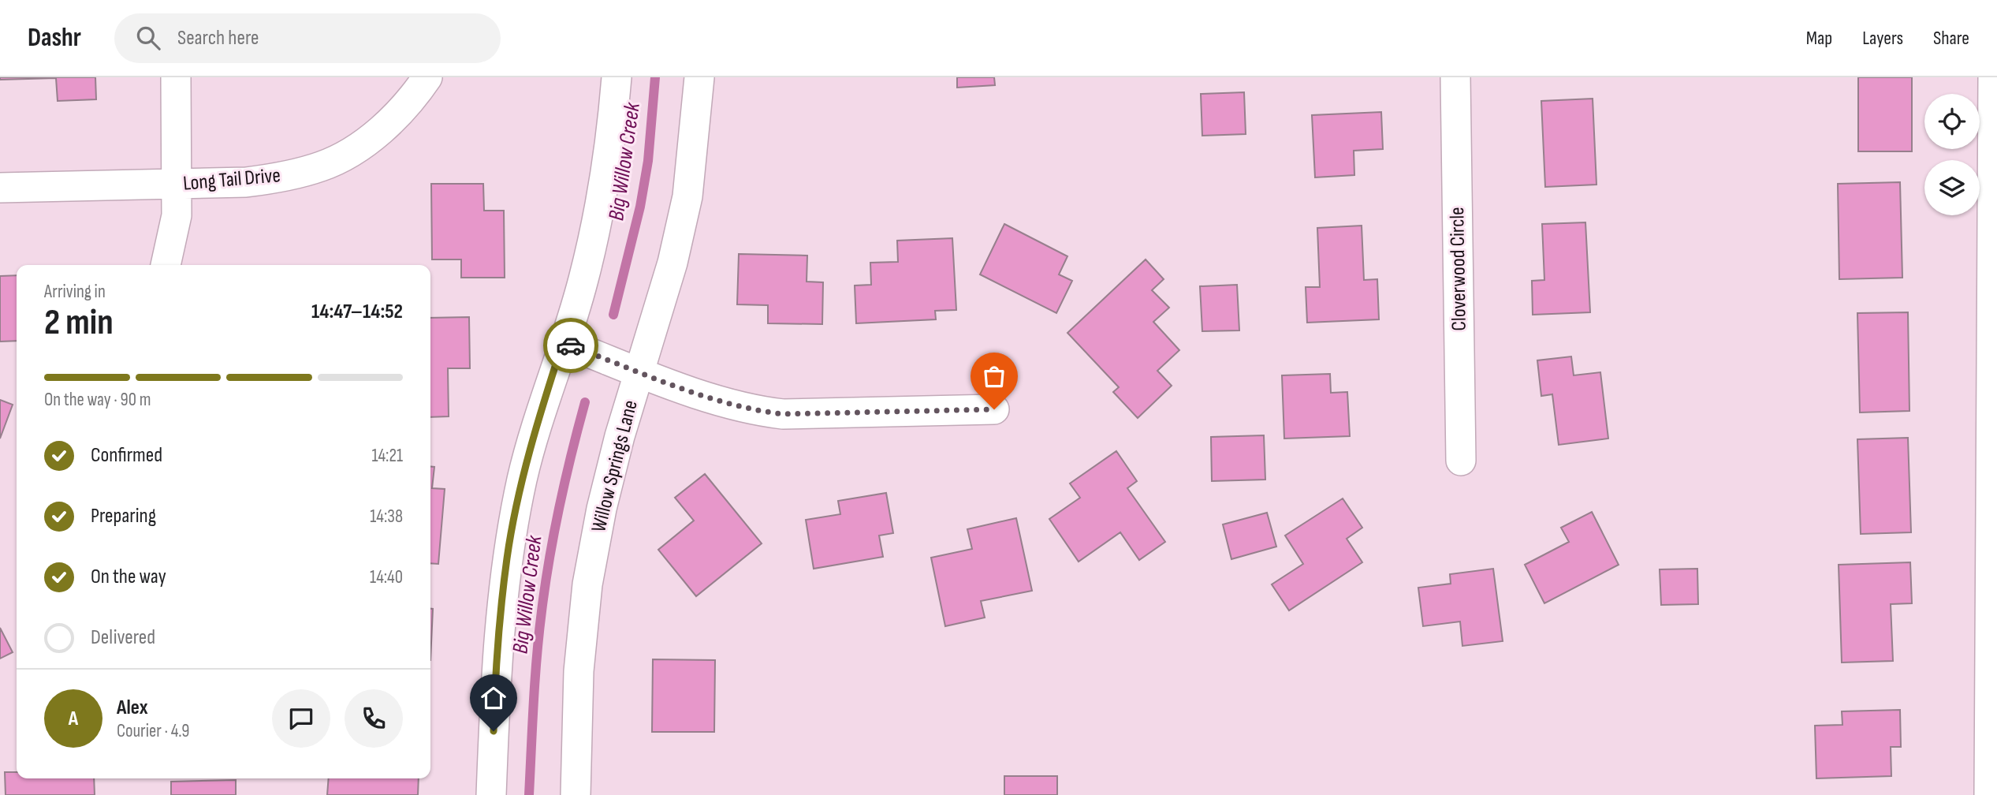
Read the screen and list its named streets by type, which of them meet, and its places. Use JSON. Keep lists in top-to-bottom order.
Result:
{
  "streets": {
    "street": ["Long Tail Drive", "Cloverwood Circle", "Willow Springs Lane"]
  },
  "water": ["Big Willow Creek"],
  "page": {
    "header": "Dashr",
    "search": "Search here",
    "nav": ["Map", "Layers", "Share"],
    "heading": ["2 min", "Arriving in", "14:47–14:52"],
    "panel": ["Alex", "Courier · 4.9"],
    "bar": "On the way · 90 m",
    "list": [
      ["Confirmed", "14:21"],
      ["Preparing", "14:38"],
      ["On the way", "14:40"],
      "Delivered"
    ],
    "round": "A"
  }
}
